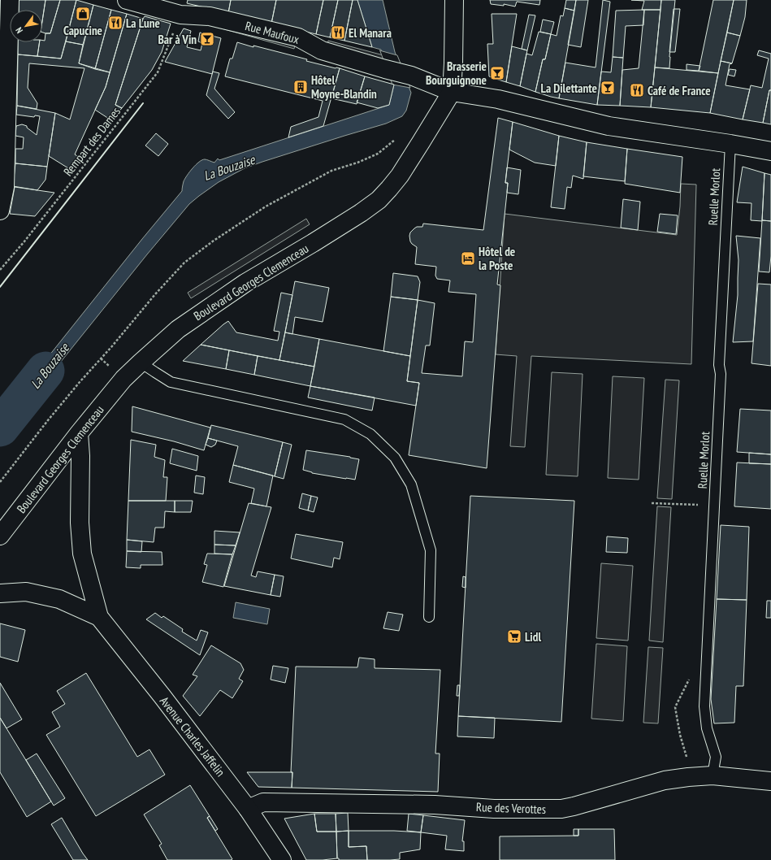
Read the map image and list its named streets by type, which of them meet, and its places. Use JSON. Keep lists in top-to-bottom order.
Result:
{
  "streets": {
    "main road": [
      "Rue Maufoux",
      "Boulevard Georges Clemenceau",
      "Avenue Charles Jaffelin",
      "Rue des Verottes"
    ],
    "lane": ["Ruelle Morlot"],
    "path": ["Rempart des Dames"]
  },
  "crossings": [
    ["Rue Maufoux", "Rempart des Dames"],
    ["Rue Maufoux", "Ruelle Morlot"],
    ["Rue Maufoux", "Boulevard Georges Clemenceau"],
    ["Ruelle Morlot", "Rue des Verottes"],
    ["Avenue Charles Jaffelin", "Rue des Verottes"]
  ],
  "water": ["La Bouzaise"],
  "places": {
    "shop": ["Capucine"],
    "restaurant": ["La Lune", "El Manara", "Café de France"],
    "bar": ["Bar à Vin", "Brasserie Bourguignone", "La Dilettante"],
    "building": ["Hôtel Moyne-Blandin"],
    "hotel": ["Hôtel de la Poste"],
    "supermarket": ["Lidl"]
  },
  "north": "bottom left"
}
